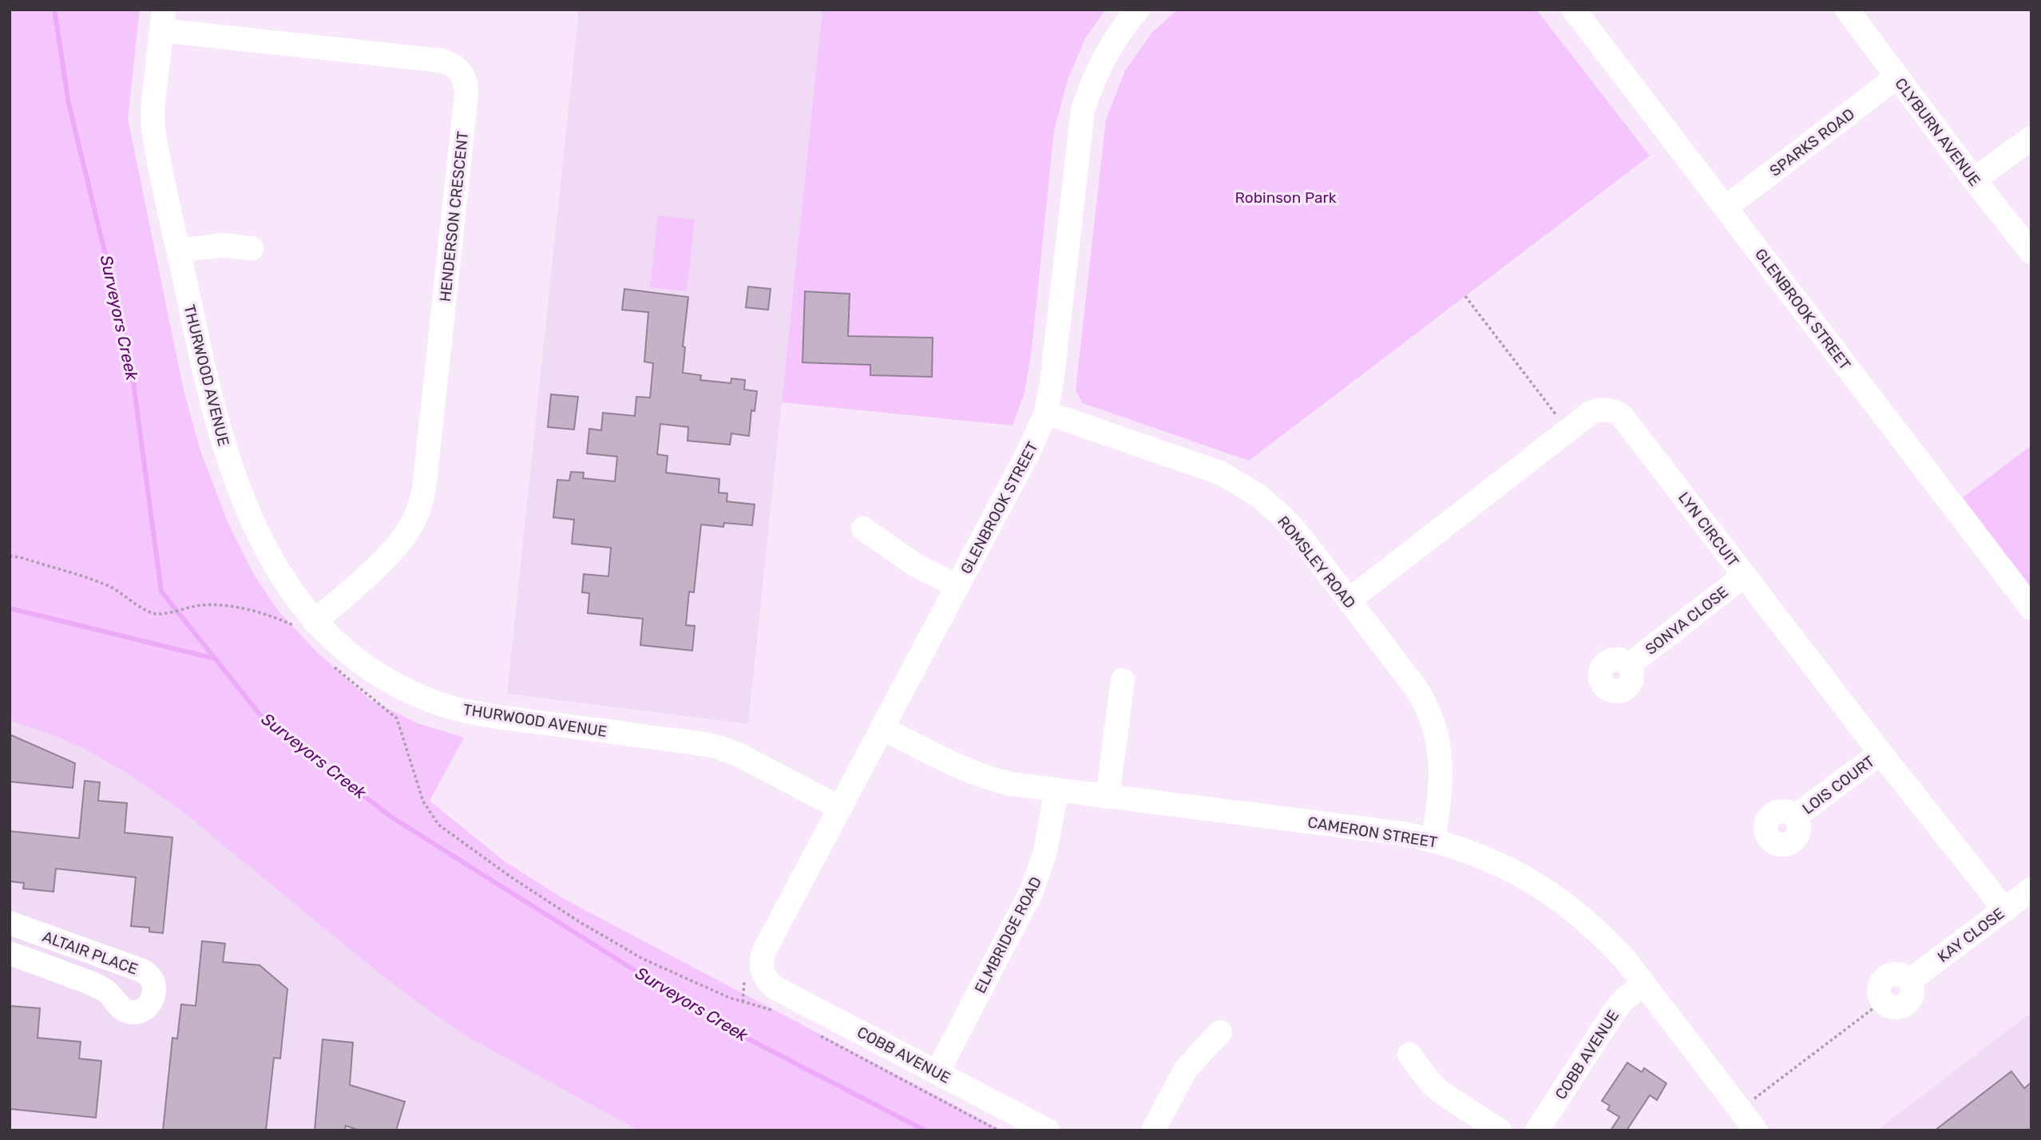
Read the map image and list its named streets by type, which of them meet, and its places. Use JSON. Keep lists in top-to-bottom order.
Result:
{
  "streets": {
    "street": [
      "CLYBURN AVENUE",
      "SPARKS ROAD",
      "HENDERSON CRESCENT",
      "GLENBROOK STREET",
      "THURWOOD AVENUE",
      "LYN CIRCUIT",
      "ROMSLEY ROAD",
      "SONYA CLOSE",
      "LOIS COURT",
      "CAMERON STREET",
      "ELMBRIDGE ROAD",
      "KAY CLOSE",
      "ALTAIR PLACE",
      "COBB AVENUE"
    ]
  },
  "crossings": [
    ["CLYBURN AVENUE", "SPARKS ROAD"],
    ["SPARKS ROAD", "GLENBROOK STREET"],
    ["HENDERSON CRESCENT", "THURWOOD AVENUE"],
    ["GLENBROOK STREET", "THURWOOD AVENUE"],
    ["GLENBROOK STREET", "ROMSLEY ROAD"],
    ["GLENBROOK STREET", "CAMERON STREET"],
    ["GLENBROOK STREET", "COBB AVENUE"],
    ["LYN CIRCUIT", "ROMSLEY ROAD"],
    ["LYN CIRCUIT", "SONYA CLOSE"],
    ["LYN CIRCUIT", "LOIS COURT"],
    ["LYN CIRCUIT", "KAY CLOSE"],
    ["ROMSLEY ROAD", "CAMERON STREET"],
    ["CAMERON STREET", "ELMBRIDGE ROAD"],
    ["CAMERON STREET", "COBB AVENUE"],
    ["ELMBRIDGE ROAD", "COBB AVENUE"]
  ],
  "water": ["Surveyors Creek"],
  "parks": ["Robinson Park"]
}
